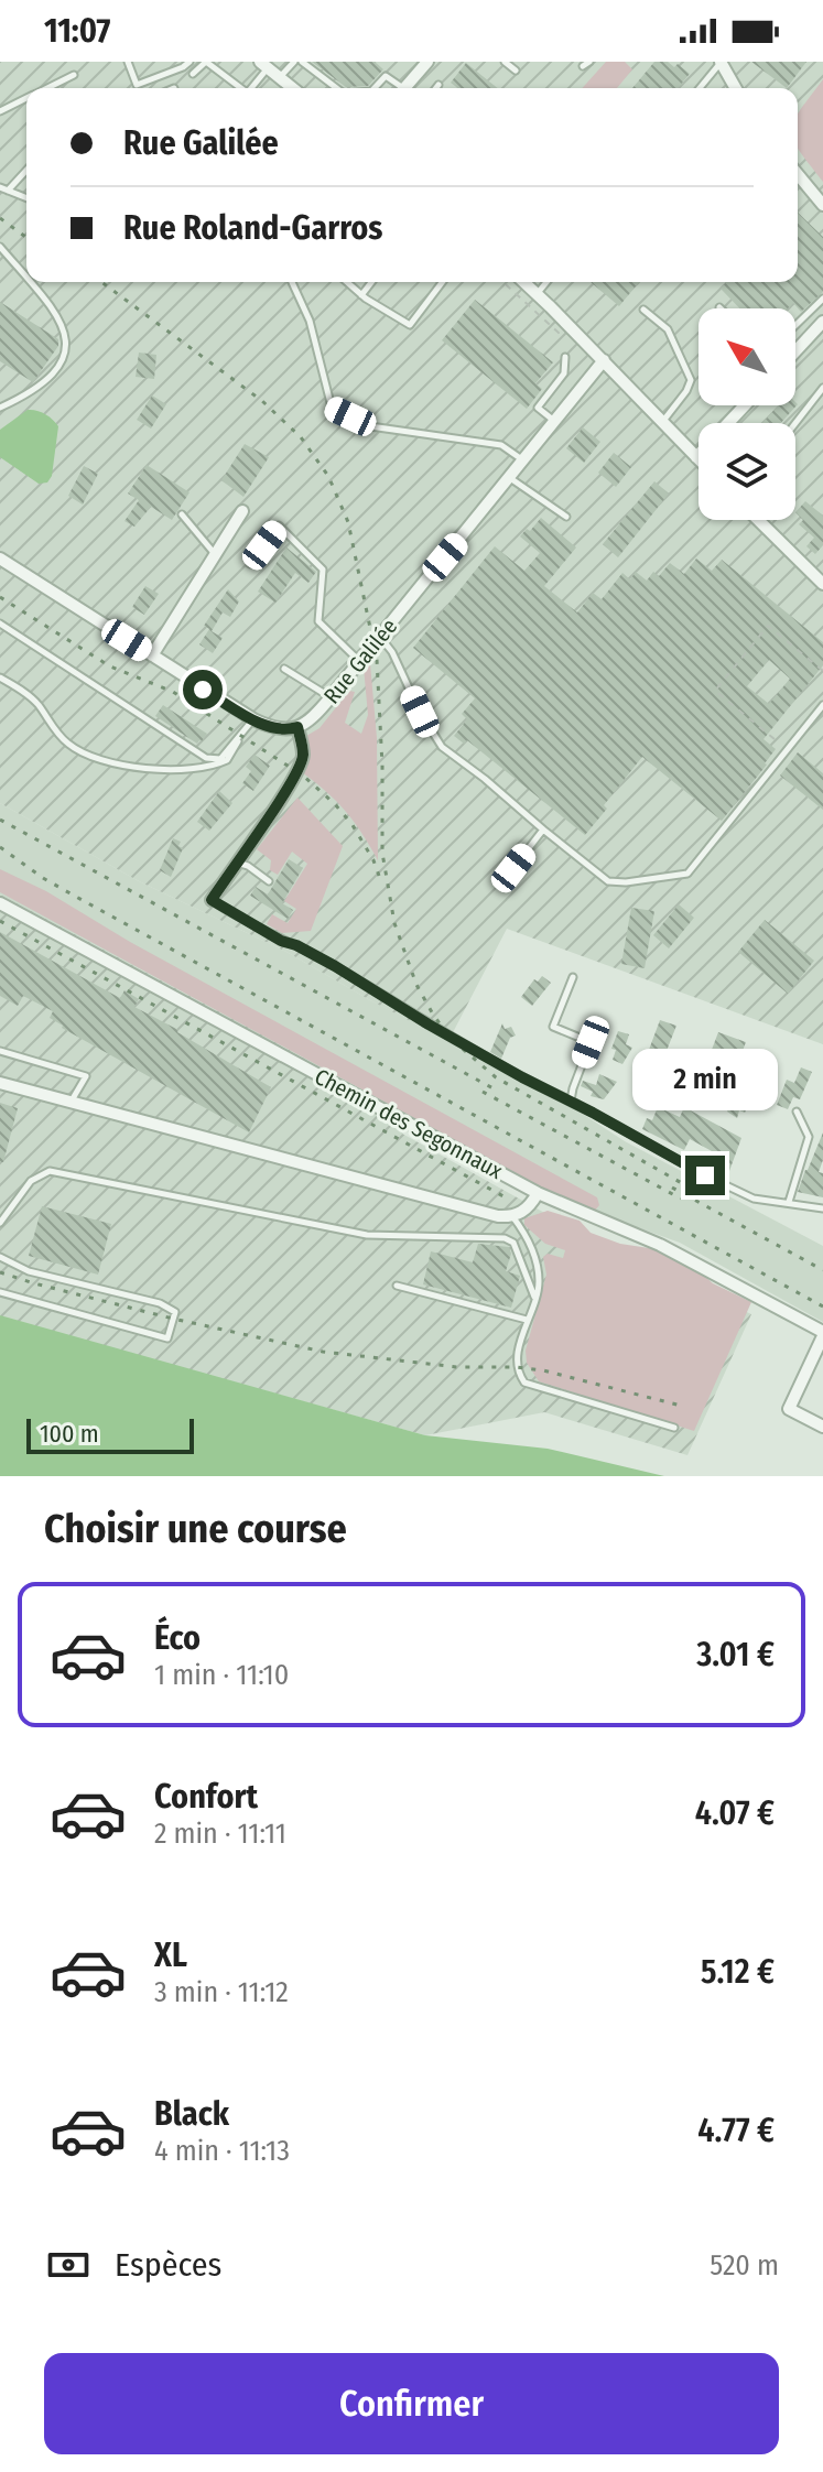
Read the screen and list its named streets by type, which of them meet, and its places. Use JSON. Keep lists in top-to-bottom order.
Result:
{
  "streets": {
    "street": ["Rue Galilée", "Chemin des Segonnaux"]
  },
  "scale_bar": "100 m",
  "north": "top left",
  "page": {
    "status": "11:07",
    "banner": ["Rue Galilée", "Rue Roland-Garros"],
    "bubble": "2 min",
    "scale": "100 m",
    "heading": "Choisir une course",
    "list": [
      {
        "name": "Éco",
        "note": "1 min · 11:10",
        "value": "3.01 €"
      },
      {
        "name": "Confort",
        "note": "2 min · 11:11",
        "value": "4.07 €"
      },
      {
        "name": "XL",
        "note": "3 min · 11:12",
        "value": "5.12 €"
      },
      {
        "name": "Black",
        "note": "4 min · 11:13",
        "value": "4.77 €"
      }
    ],
    "pay": ["Espèces", "520 m"],
    "buttons": "Confirmer"
  }
}
